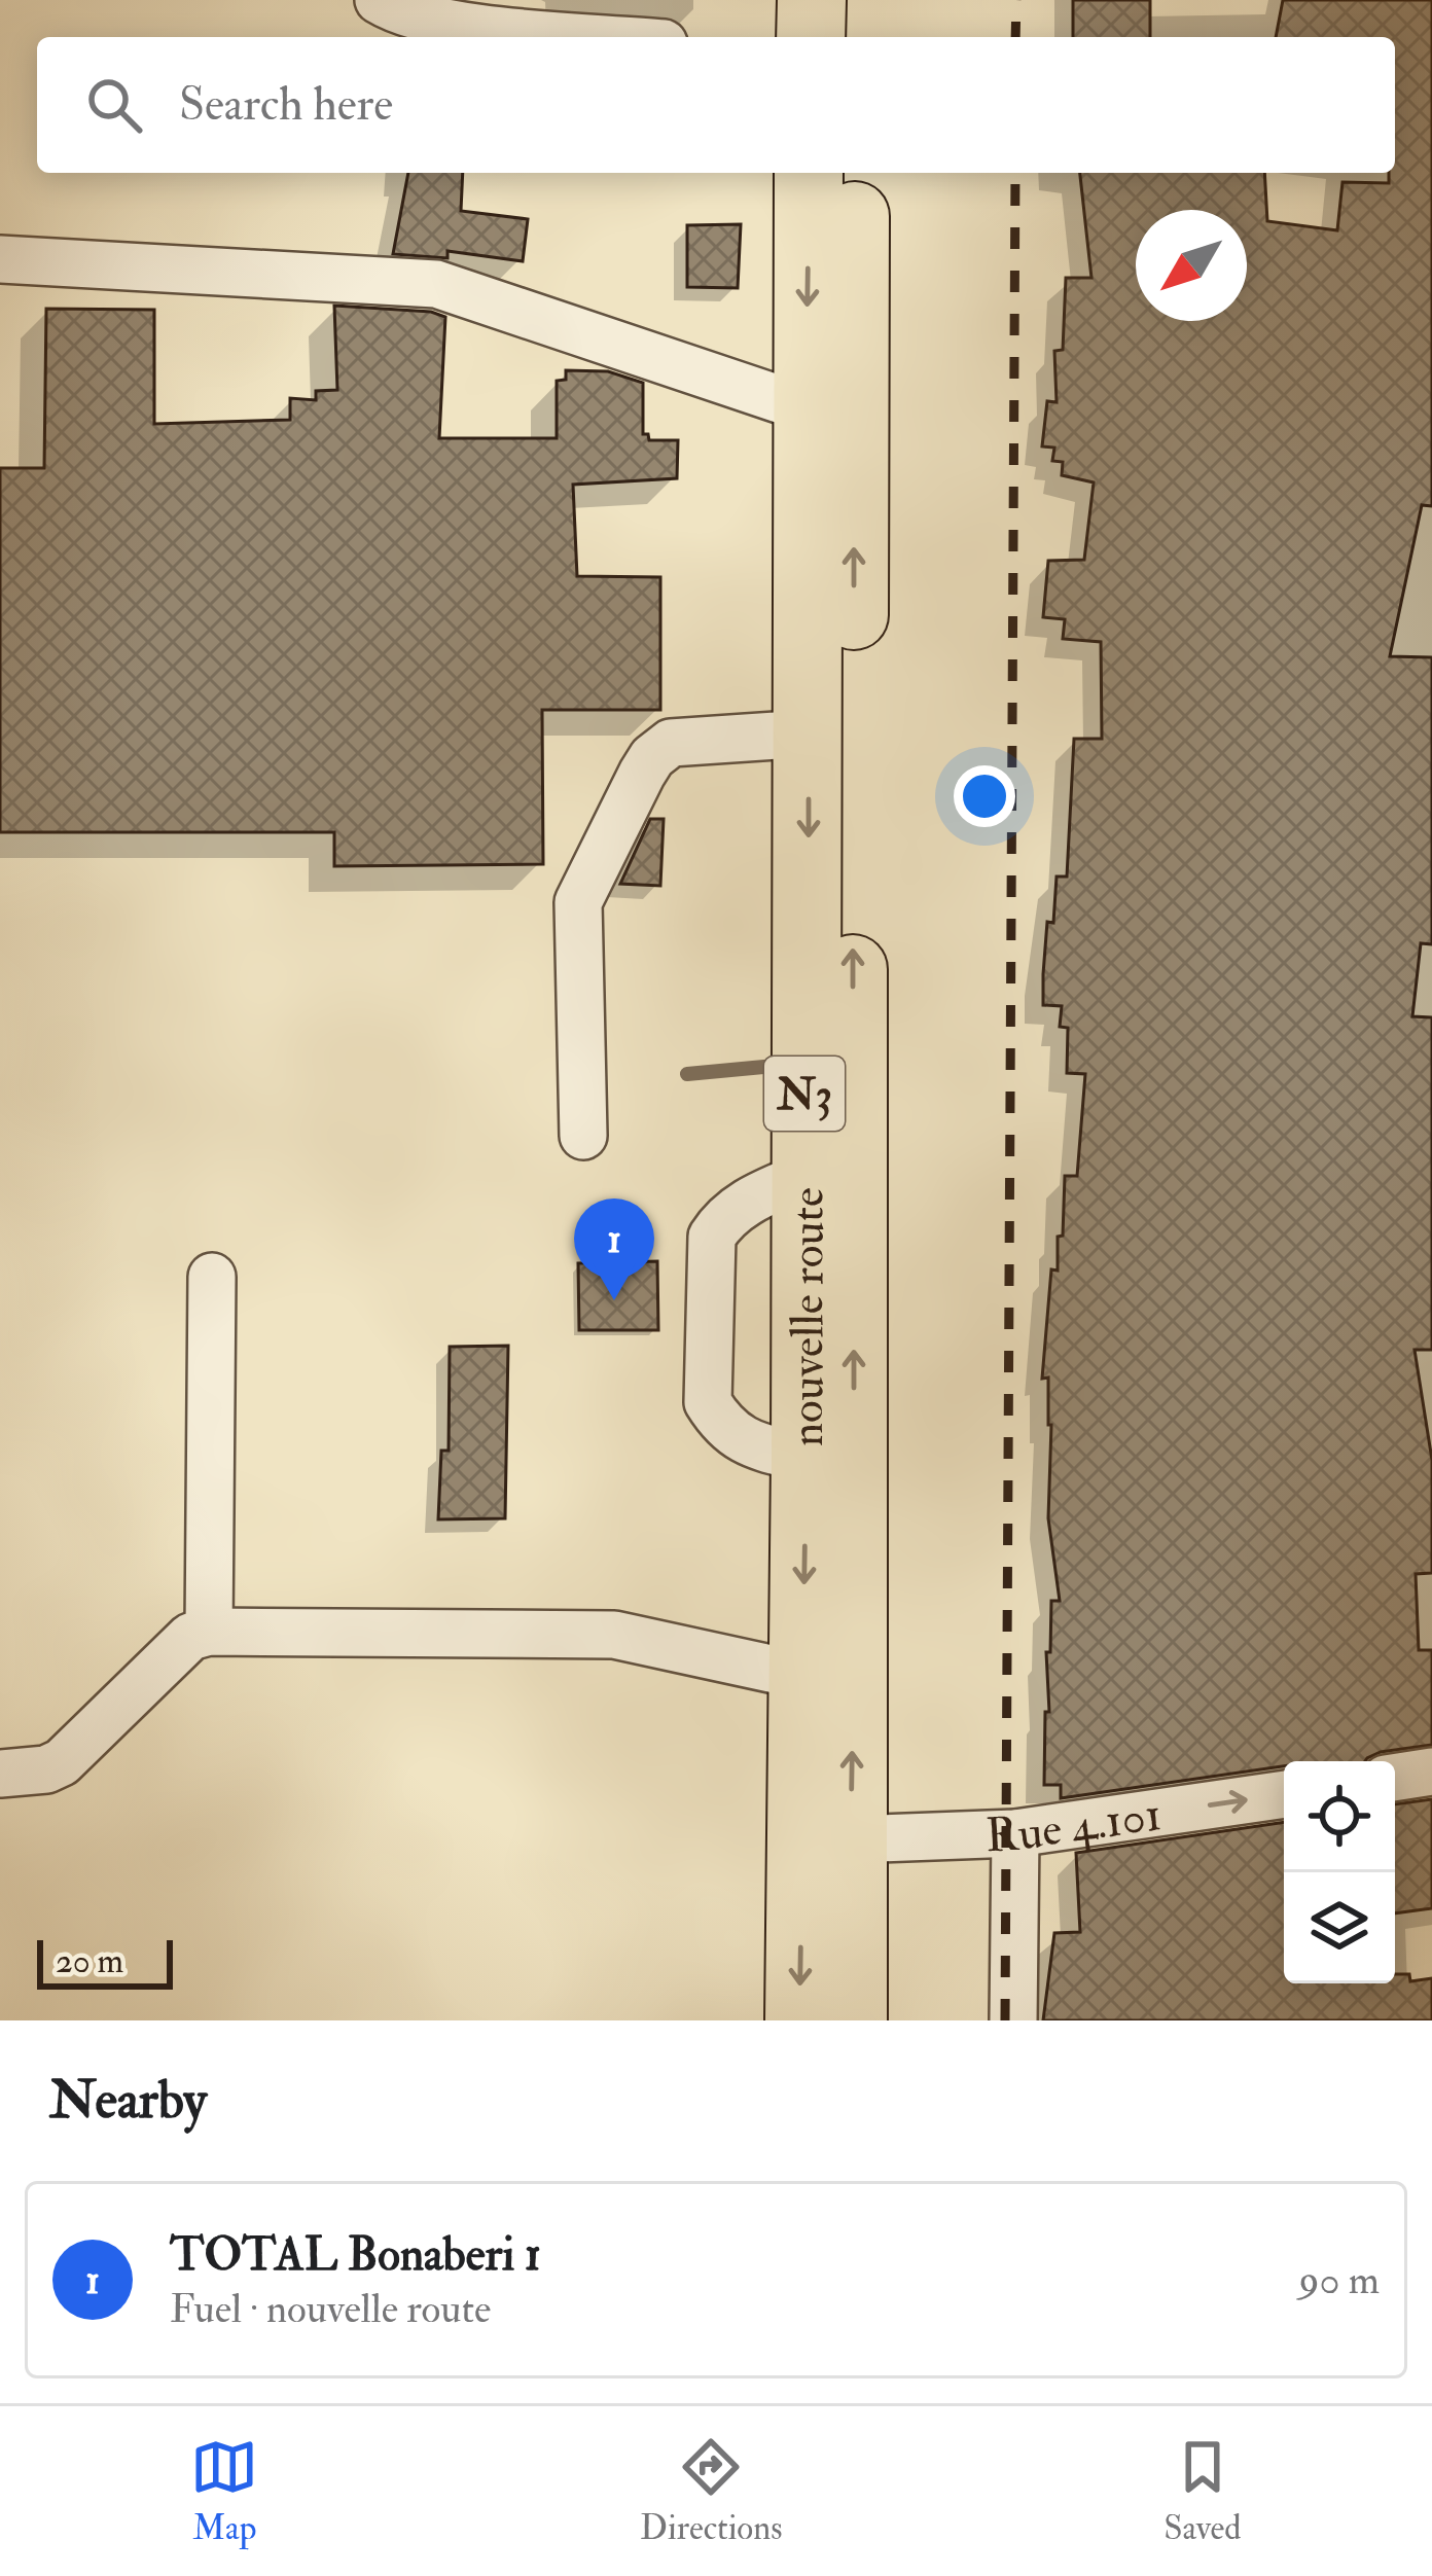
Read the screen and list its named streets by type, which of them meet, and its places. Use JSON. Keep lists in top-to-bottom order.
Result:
{
  "streets": {
    "highway": ["N3", "nouvelle route"],
    "street": ["Rue 4.101"]
  },
  "crossings": [
    ["nouvelle route", "Rue 4.101"]
  ],
  "one_way": ["Rue 4.101"],
  "scale_bar": "20 m",
  "north": "bottom left",
  "page": {
    "search": "Search here",
    "pins": "1",
    "scale": "20 m",
    "heading": "Nearby",
    "list": [
      {
        "mark": "1",
        "name": "TOTAL Bonaberi 1",
        "note": "Fuel · nouvelle route",
        "value": "90 m"
      }
    ],
    "nav": ["Map", "Directions", "Saved"]
  }
}
